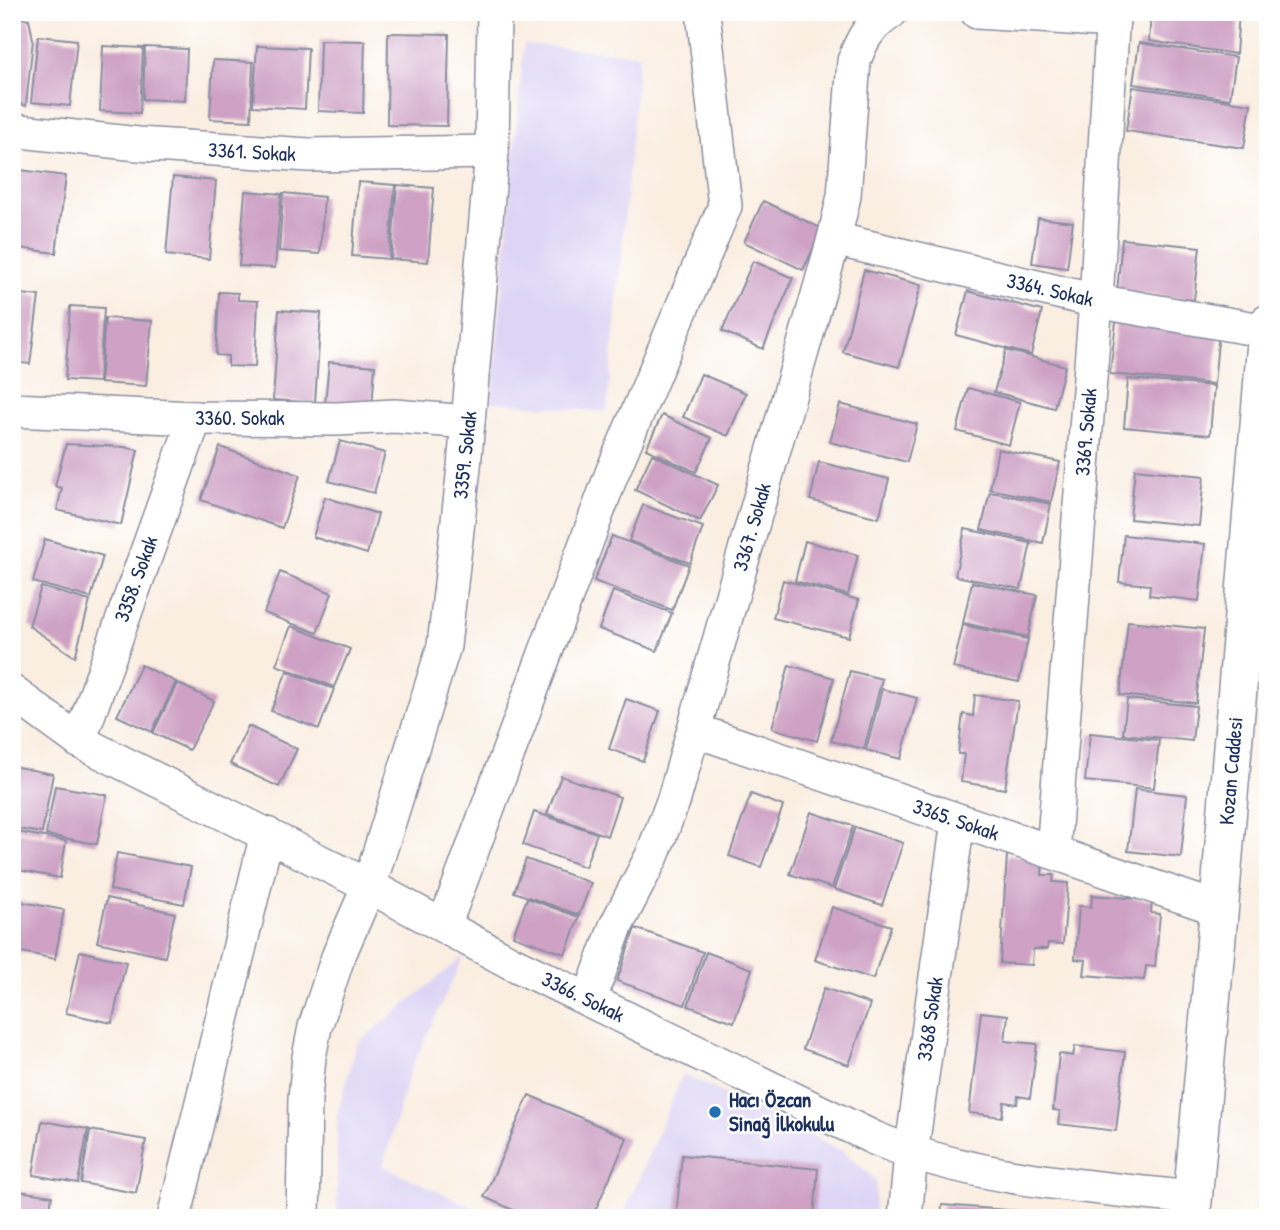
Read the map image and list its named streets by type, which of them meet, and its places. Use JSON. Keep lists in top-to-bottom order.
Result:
{
  "streets": {
    "highway": ["Kozan Caddesi"],
    "street": [
      "3361. Sokak",
      "3364. Sokak",
      "3360. Sokak",
      "3369. Sokak",
      "3359. Sokak",
      "3367. Sokak",
      "3358. Sokak",
      "3365. Sokak",
      "3366. Sokak",
      "3368 Sokak"
    ]
  },
  "crossings": [
    ["3361. Sokak", "3359. Sokak"],
    ["3364. Sokak", "3369. Sokak"],
    ["3364. Sokak", "3367. Sokak"],
    ["3364. Sokak", "Kozan Caddesi"],
    ["3360. Sokak", "3359. Sokak"],
    ["3360. Sokak", "3358. Sokak"],
    ["3369. Sokak", "3365. Sokak"],
    ["3359. Sokak", "3366. Sokak"],
    ["3367. Sokak", "3365. Sokak"],
    ["3367. Sokak", "3366. Sokak"],
    ["3358. Sokak", "3366. Sokak"],
    ["Kozan Caddesi", "3365. Sokak"],
    ["Kozan Caddesi", "3366. Sokak"],
    ["3365. Sokak", "3368 Sokak"],
    ["3366. Sokak", "3368 Sokak"]
  ],
  "places": ["Hacı Özcan Sinağ İlkokulu"]
}
